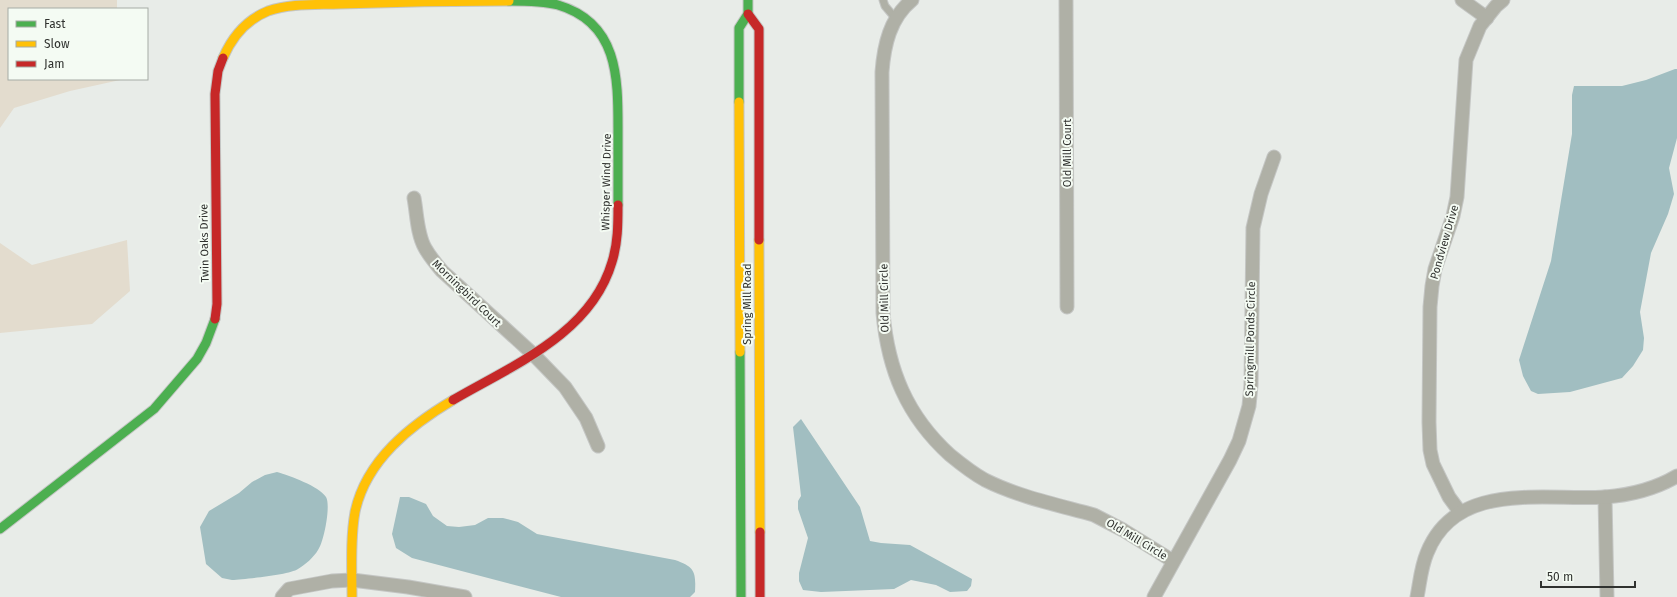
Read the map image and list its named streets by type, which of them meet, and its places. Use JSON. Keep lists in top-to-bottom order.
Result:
{
  "streets": {
    "street": [
      "Old Mill Court",
      "Whisper Wind Drive",
      "Pondview Drive",
      "Twin Oaks Drive",
      "Morningbird Court",
      "Old Mill Circle",
      "Spring Mill Road",
      "Springmill Ponds Circle"
    ]
  },
  "crossings": [
    ["Whisper Wind Drive", "Twin Oaks Drive"],
    ["Whisper Wind Drive", "Morningbird Court"],
    ["Old Mill Circle", "Springmill Ponds Circle"]
  ],
  "legend": ["Fast", "Slow", "Jam"],
  "scale_bar": "50 m"
}
